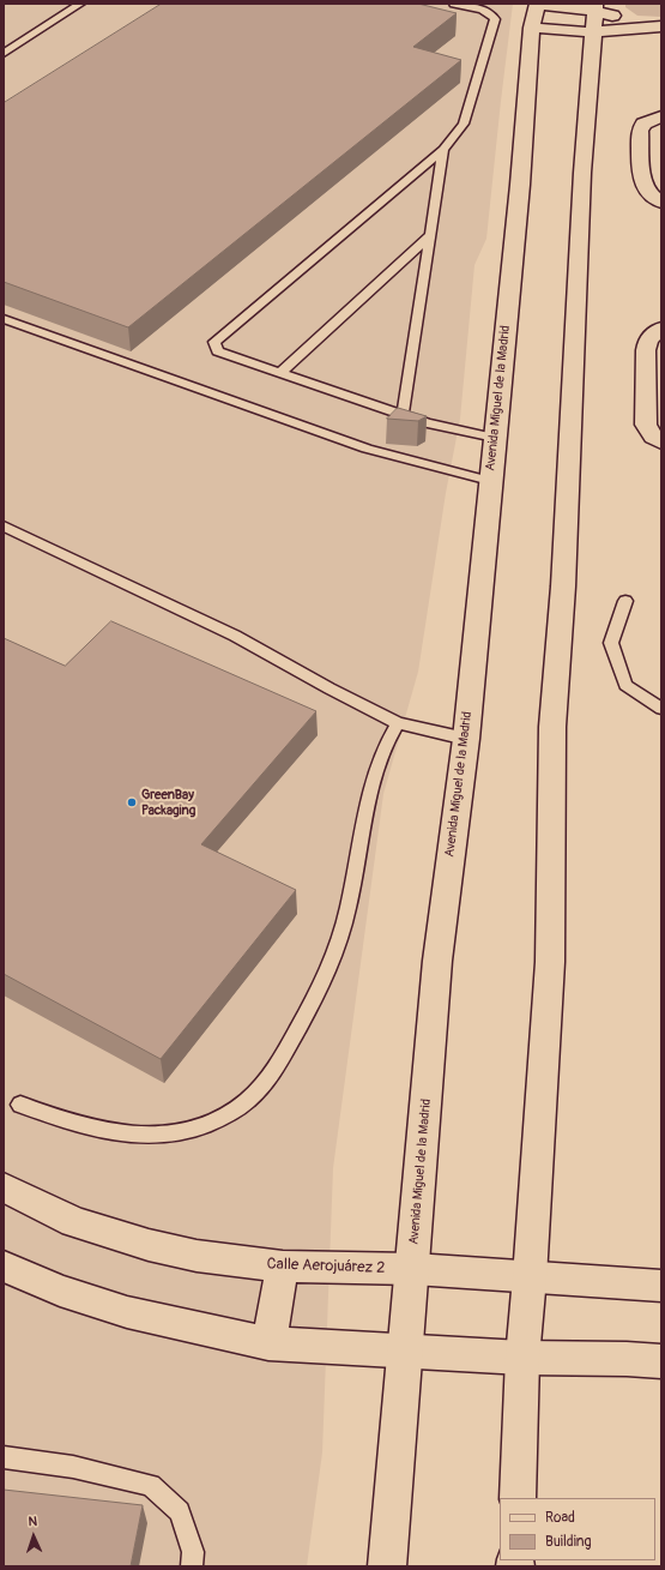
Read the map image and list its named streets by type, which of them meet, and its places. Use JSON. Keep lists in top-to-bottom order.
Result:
{
  "streets": {
    "main road": ["Avenida Miguel de la Madrid", "Calle Aerojuárez 2"]
  },
  "crossings": [
    ["Avenida Miguel de la Madrid", "Calle Aerojuárez 2"]
  ],
  "places": ["GreenBay Packaging"],
  "legend": ["Road", "Building"],
  "north": "top"
}
